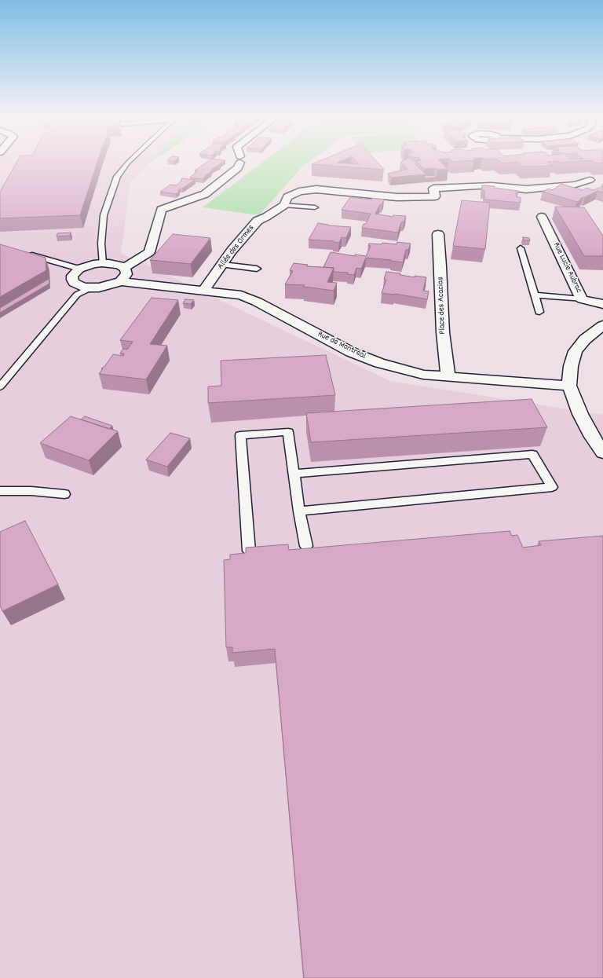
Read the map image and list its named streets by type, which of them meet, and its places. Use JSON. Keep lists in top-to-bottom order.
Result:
{
  "streets": {
    "street": [
      "Allée des Ormes",
      "Rue Lucie Aubrac",
      "Place des Acacias",
      "Rue de Montréal"
    ]
  },
  "crossings": [
    ["Allée des Ormes", "Rue de Montréal"],
    ["Place des Acacias", "Rue de Montréal"]
  ]
}
